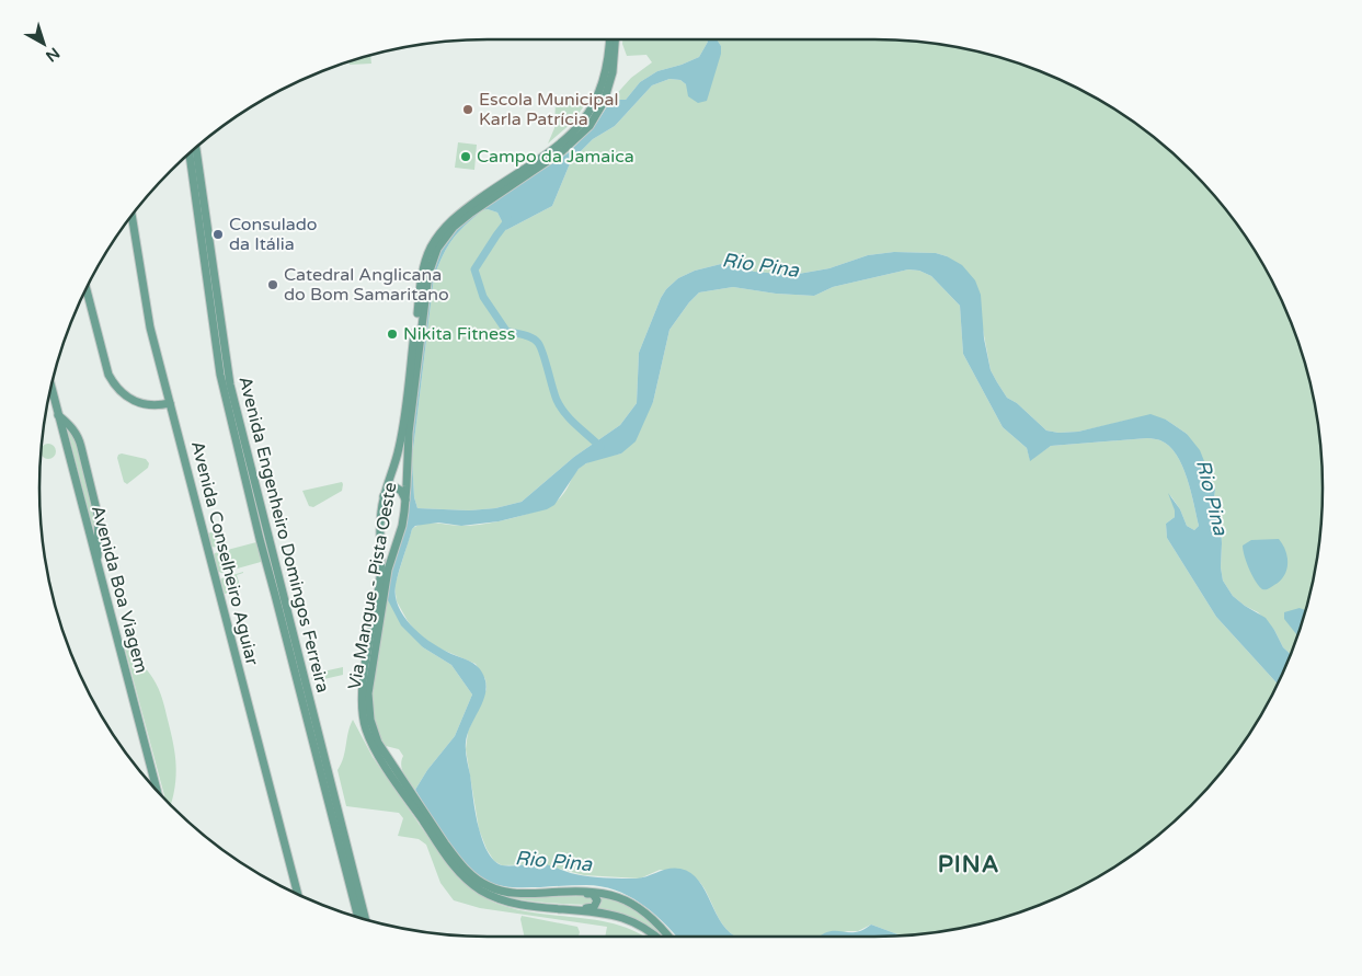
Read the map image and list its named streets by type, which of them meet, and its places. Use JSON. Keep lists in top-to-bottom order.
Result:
{
  "streets": {
    "main road": [
      "Avenida Engenheiro Domingos Ferreira",
      "Avenida Conselheiro Aguiar",
      "Via Mangue - Pista Oeste",
      "Avenida Boa Viagem"
    ]
  },
  "districts": ["PINA"],
  "water": ["Rio Pina"],
  "places": [
    "Escola Municipal Karla Patrícia",
    "Campo da Jamaica",
    "Consulado da Itália",
    "Catedral Anglicana do Bom Samaritano",
    "Nikita Fitness"
  ],
  "north": "bottom right"
}
